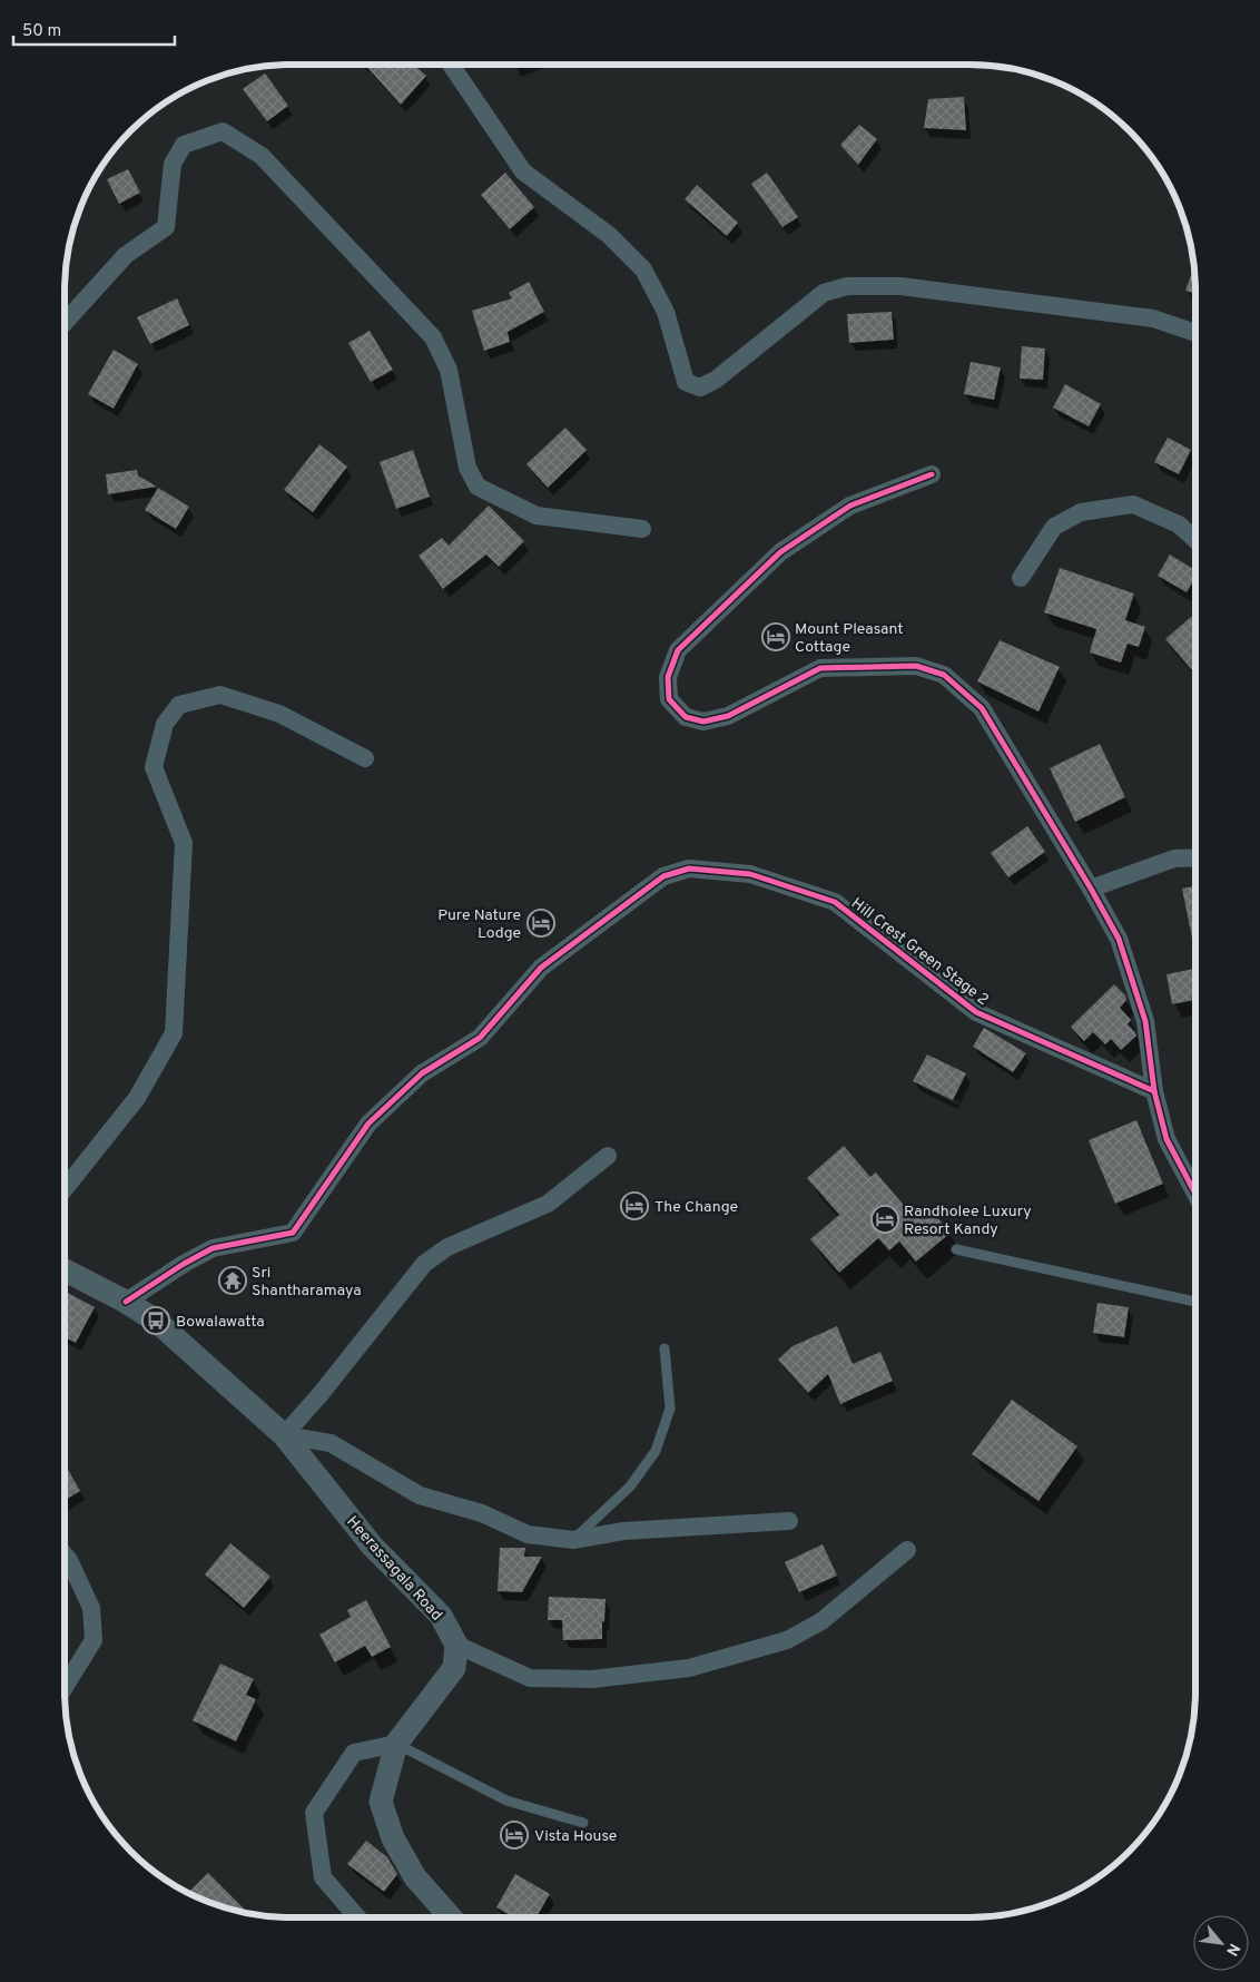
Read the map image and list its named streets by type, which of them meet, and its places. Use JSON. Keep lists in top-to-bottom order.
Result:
{
  "streets": {
    "street": ["Hill Crest Green Stage 2", "Heerassagala Road"]
  },
  "crossings": [
    ["Hill Crest Green Stage 2", "Heerassagala Road"]
  ],
  "places": {
    "hotel": [
      "Mount Pleasant Cottage",
      "Pure Nature Lodge",
      "The Change",
      "Randholee Luxury Resort Kandy",
      "Vista House"
    ],
    "temple": ["Sri Shantharamaya"],
    "bus stop": ["Bowalawatta"]
  },
  "scale_bar": "50 m",
  "north": "bottom right"
}
